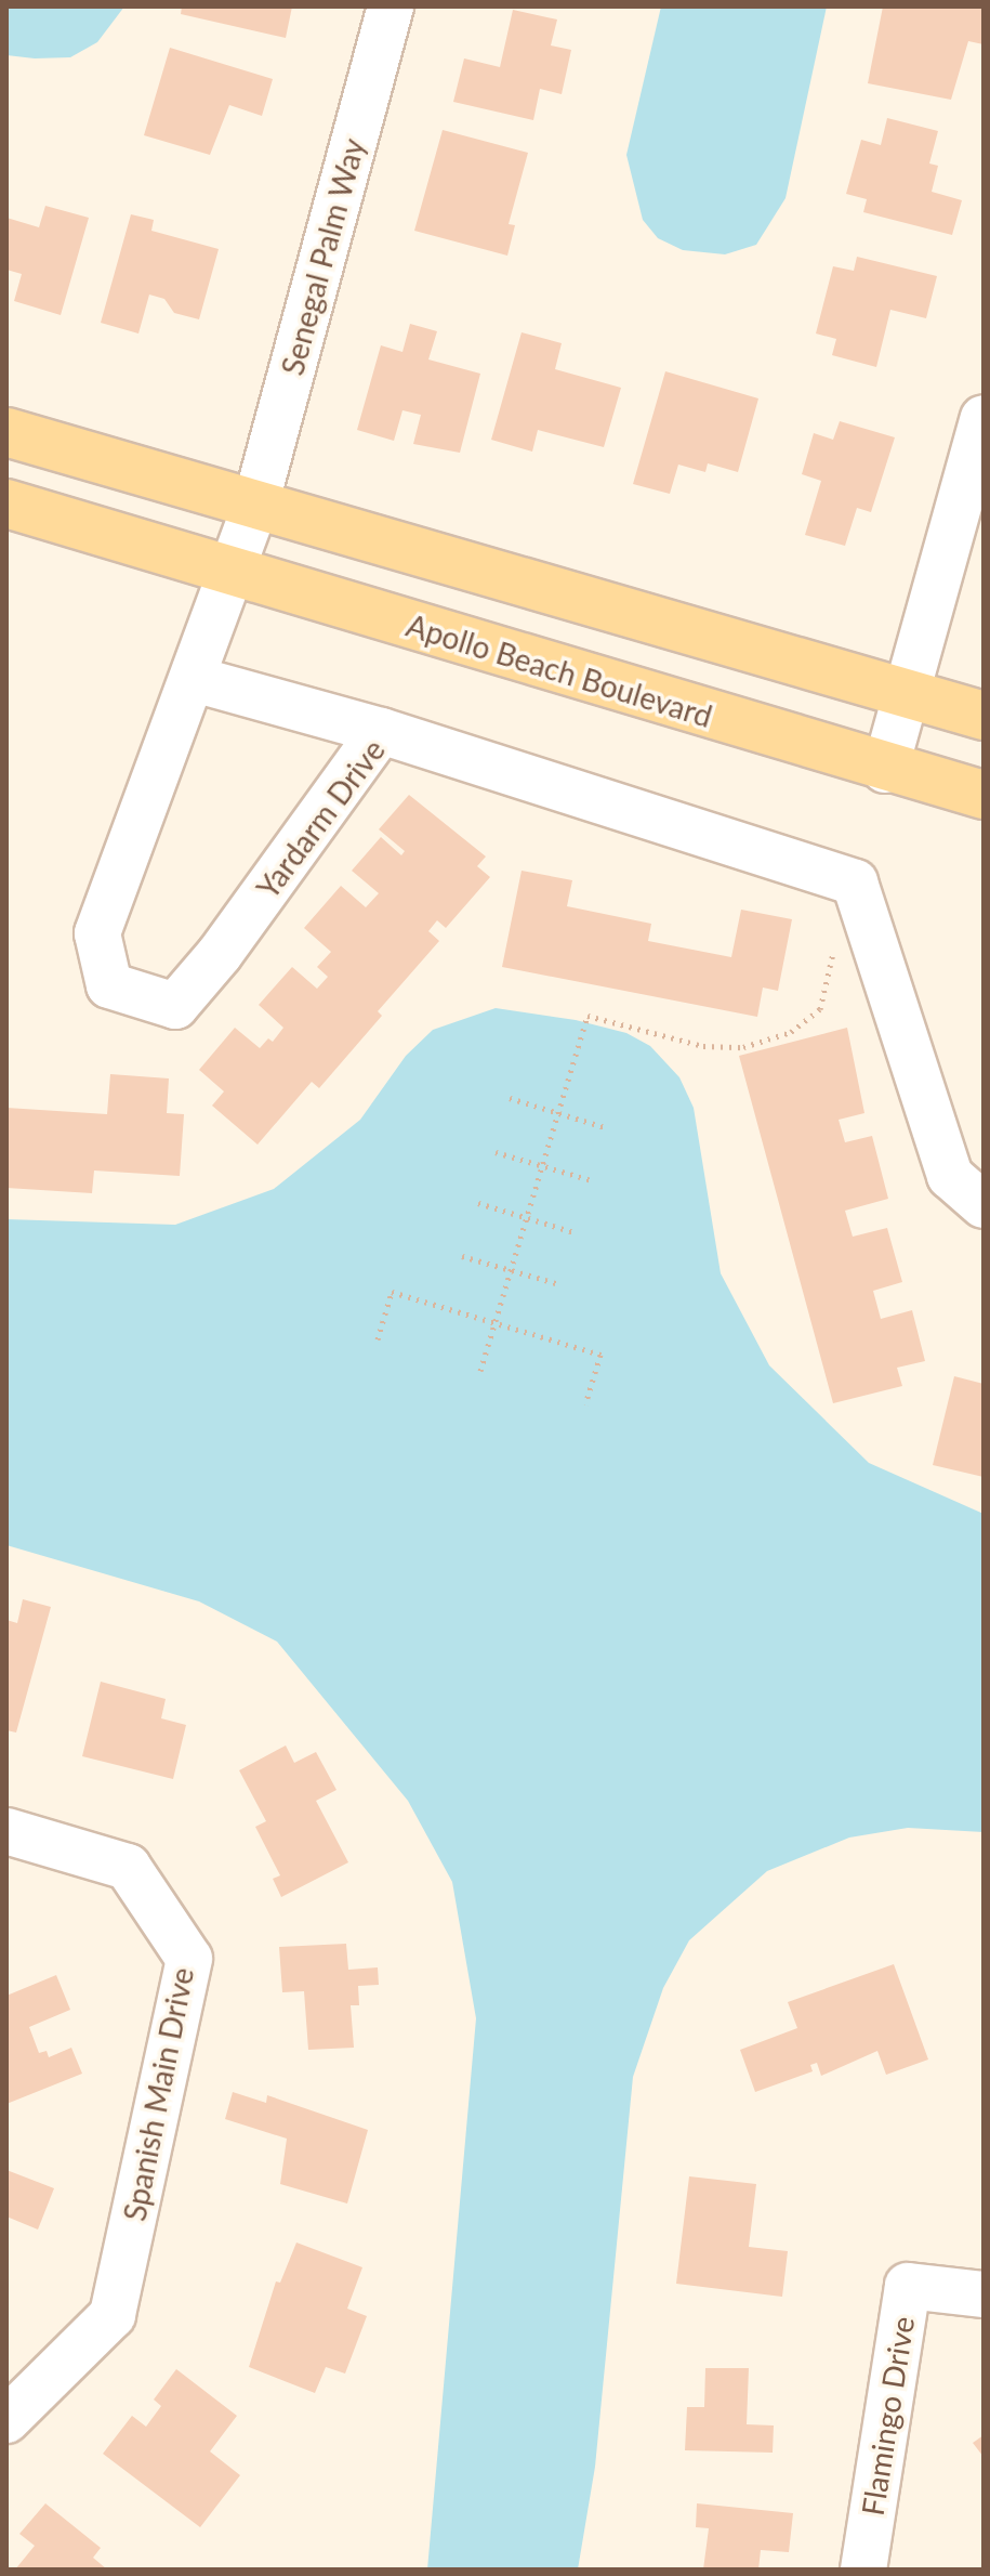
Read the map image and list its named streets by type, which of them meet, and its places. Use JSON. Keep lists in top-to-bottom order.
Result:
{
  "streets": {
    "main road": ["Apollo Beach Boulevard"],
    "street": [
      "Senegal Palm Way",
      "Yardarm Drive",
      "Spanish Main Drive",
      "Flamingo Drive"
    ]
  },
  "crossings": [
    ["Apollo Beach Boulevard", "Yardarm Drive"]
  ]
}
